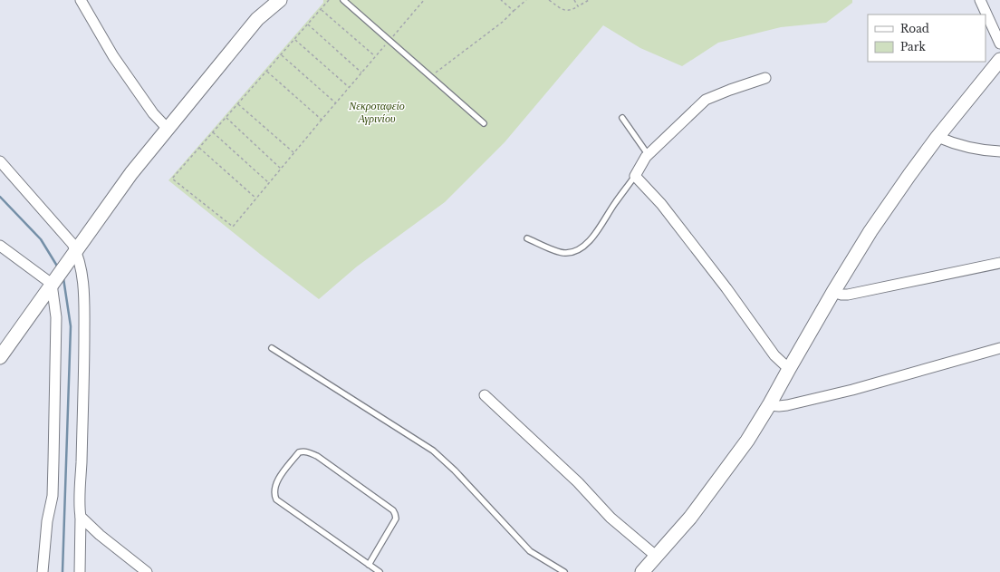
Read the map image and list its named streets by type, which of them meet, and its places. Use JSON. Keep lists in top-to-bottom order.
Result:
{
  "parks": ["Νεκροταφείο Αγρινίου"],
  "legend": ["Road", "Park"]
}
